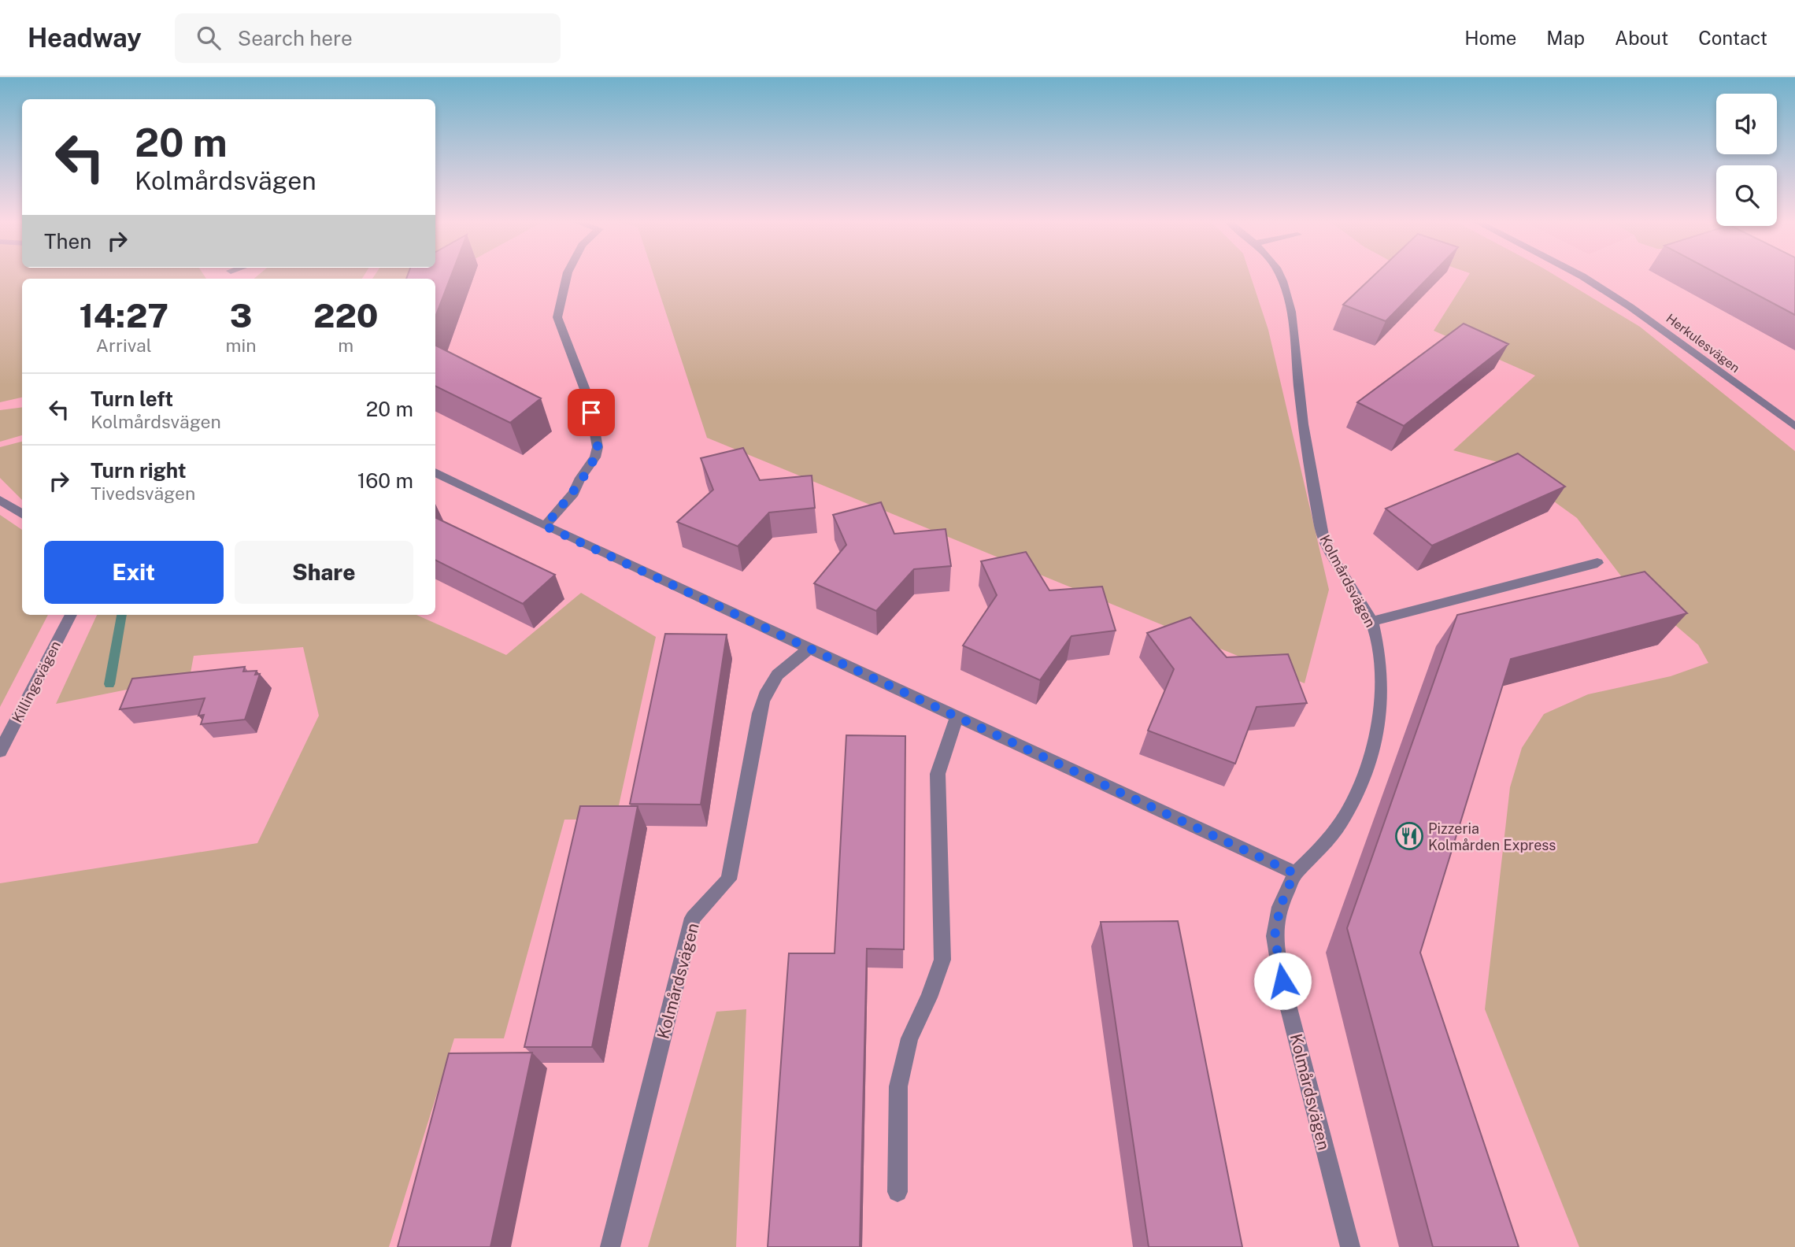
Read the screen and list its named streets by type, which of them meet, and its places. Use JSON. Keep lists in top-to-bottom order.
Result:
{
  "streets": {
    "street": ["Herkulesvägen", "Kolmårdsvägen", "Killingevägen"]
  },
  "places": {
    "restaurant": ["Pizzeria Kolmården Express"]
  },
  "page": {
    "header": "Headway",
    "search": "Search here",
    "nav": [
      "Home",
      "Map",
      "About",
      "Contact"
    ],
    "turn": ["20 m", "Kolmårdsvägen"],
    "then": "Then",
    "eta": [
      "14:27",
      "Arrival",
      "3",
      "min",
      "220",
      "m"
    ],
    "list": [
      {
        "name": "Turn left",
        "note": "Kolmårdsvägen",
        "value": "20 m"
      },
      {
        "name": "Turn right",
        "note": "Tivedsvägen",
        "value": "160 m"
      }
    ],
    "buttons": ["Exit", "Share"]
  }
}
